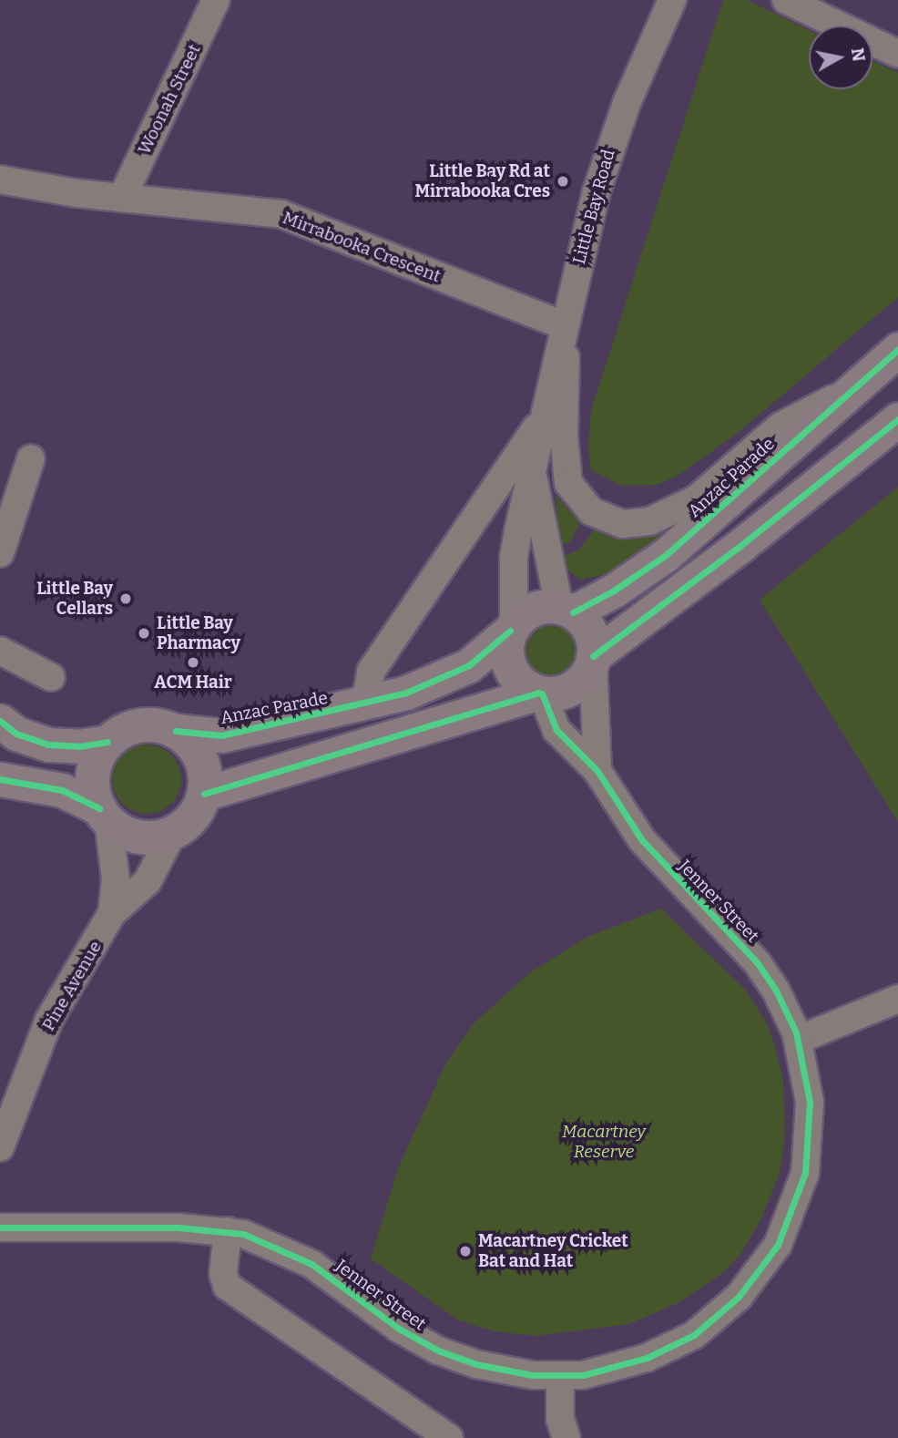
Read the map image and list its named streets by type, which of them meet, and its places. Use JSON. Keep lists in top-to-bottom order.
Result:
{
  "streets": {
    "main road": ["Anzac Parade"],
    "street": [
      "Woonah Street",
      "Little Bay Road",
      "Mirrabooka Crescent",
      "Jenner Street",
      "Pine Avenue"
    ]
  },
  "crossings": [
    ["Woonah Street", "Mirrabooka Crescent"],
    ["Little Bay Road", "Mirrabooka Crescent"],
    ["Little Bay Road", "Anzac Parade"],
    ["Little Bay Road", "Jenner Street"],
    ["Anzac Parade", "Jenner Street"],
    ["Anzac Parade", "Pine Avenue"]
  ],
  "parks": ["Macartney Reserve"],
  "places": [
    "Little Bay Rd at Mirrabooka Cres",
    "Little Bay Cellars",
    "Little Bay Pharmacy",
    "ACM Hair",
    "Macartney Cricket Bat and Hat"
  ],
  "north": "right"
}
